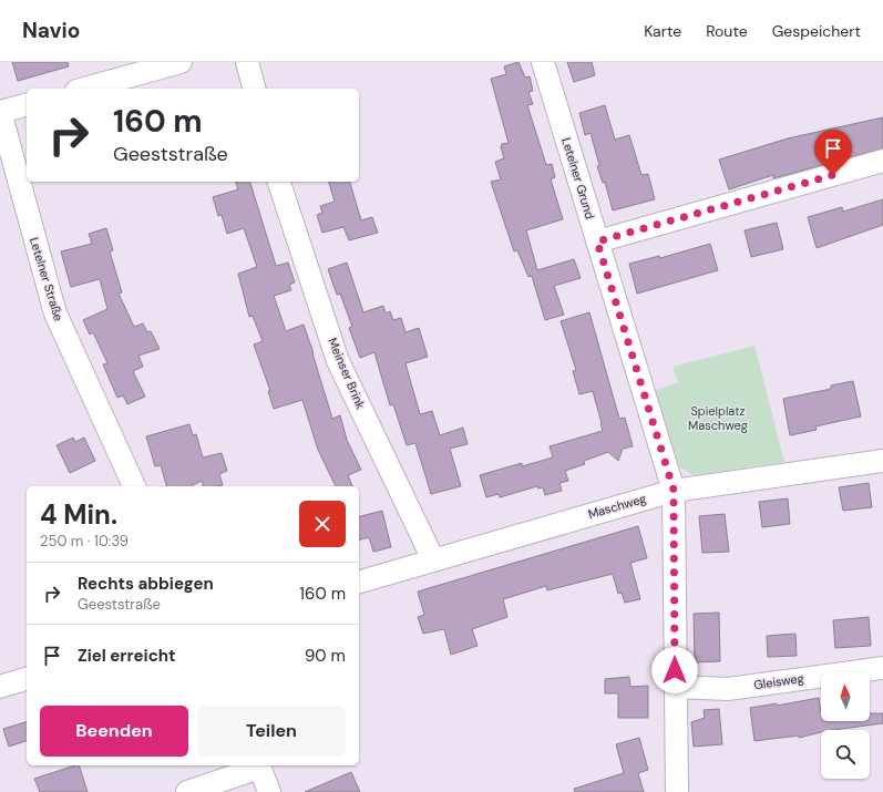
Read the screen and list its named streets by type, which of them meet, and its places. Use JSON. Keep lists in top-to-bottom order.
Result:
{
  "streets": {
    "street": [
      "Letelner Grund",
      "Letelner Straße",
      "Meinser Brink",
      "Maschweg",
      "Gleisweg"
    ]
  },
  "crossings": [
    ["Letelner Grund", "Maschweg"],
    ["Letelner Grund", "Gleisweg"],
    ["Meinser Brink", "Maschweg"]
  ],
  "parks": ["Spielplatz Maschweg"],
  "north": "top",
  "page": {
    "header": "Navio",
    "nav": ["Karte", "Route", "Gespeichert"],
    "turn": ["160 m", "Geeststraße"],
    "heading": ["4 Min.", "250 m · 10:39"],
    "list": [
      {
        "name": "Rechts abbiegen",
        "note": "Geeststraße",
        "value": "160 m"
      },
      {
        "name": "Ziel erreicht",
        "value": "90 m"
      }
    ],
    "buttons": ["Beenden", "Teilen"]
  }
}
